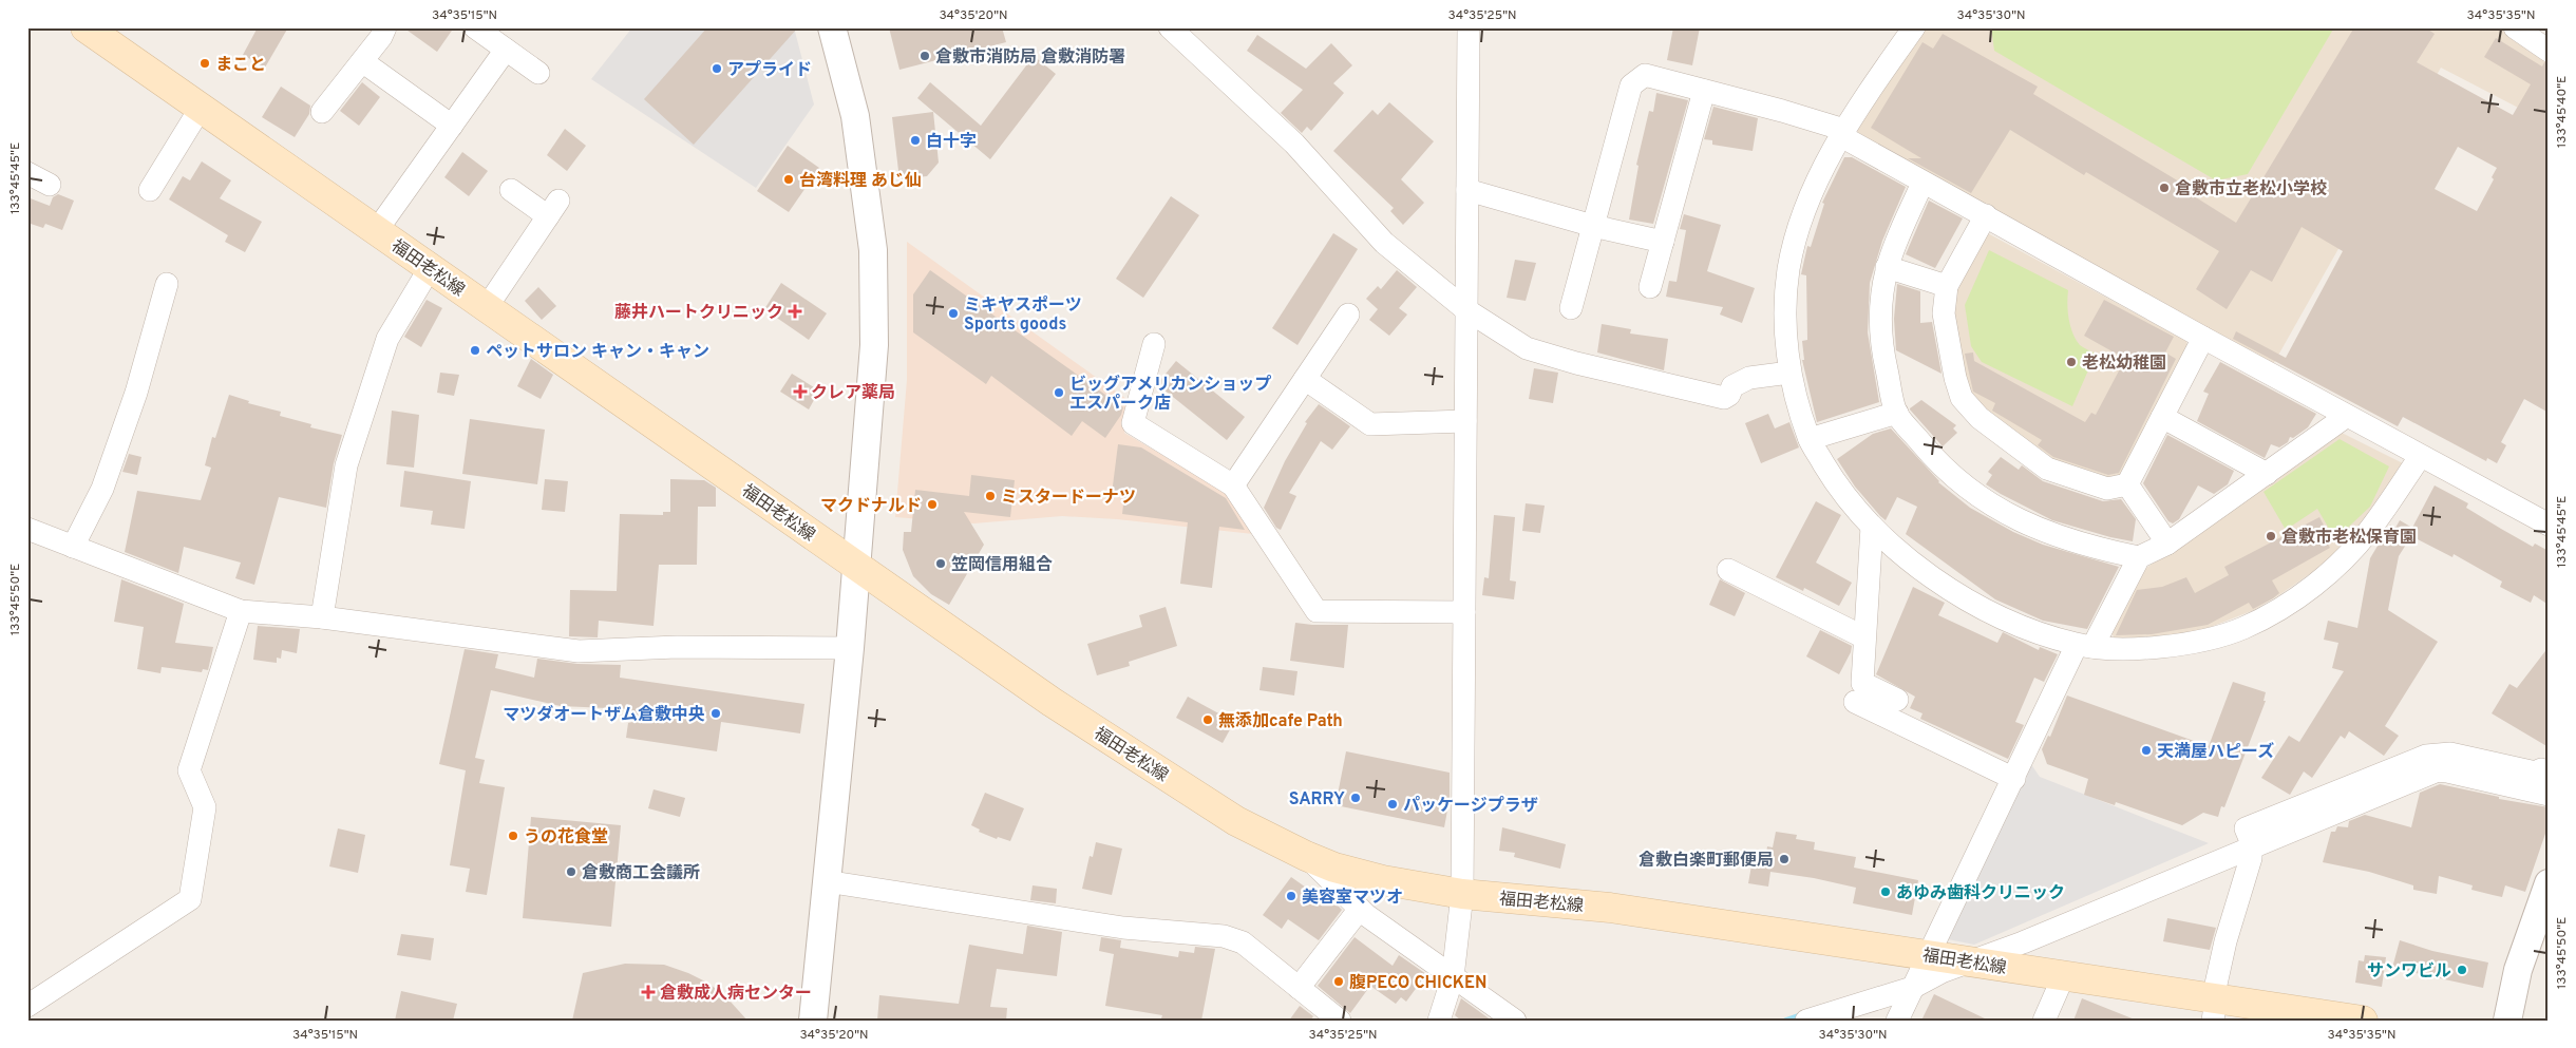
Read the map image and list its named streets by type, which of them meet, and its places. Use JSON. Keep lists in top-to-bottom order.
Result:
{
  "streets": {
    "main road": ["福田老松線"]
  },
  "places": {
    "other": [
      "倉敷市消防局 倉敷消防署",
      "まこと",
      "アプライド",
      "白十字",
      "台湾料理 あじ仙",
      "倉敷市立老松小学校",
      "ミキヤスポーツ Sports goods",
      "ペットサロン キャン・キャン",
      "老松幼稚園",
      "ビッグアメリカンショップ エスパーク店",
      "ミスタードーナツ",
      "マクドナルド",
      "倉敷市老松保育園",
      "笠岡信用組合",
      "マツダオートザム倉敷中央",
      "無添加cafe Path",
      "天満屋ハピーズ",
      "SARRY",
      "パッケージプラザ",
      "うの花食堂",
      "倉敷白楽町郵便局",
      "倉敷商工会議所",
      "あゆみ歯科クリニック",
      "美容室マツオ",
      "サンワビル",
      "腹PECO CHICKEN"
    ],
    "health": ["藤井ハートクリニック", "クレア薬局", "倉敷成人病センター"]
  },
  "coordinates": [
    "34°35'15\"N",
    "34°35'20\"N",
    "34°35'25\"N",
    "34°35'30\"N",
    "34°35'35\"N",
    "133°45'40\"E",
    "133°45'45\"E",
    "133°45'50\"E"
  ]
}
